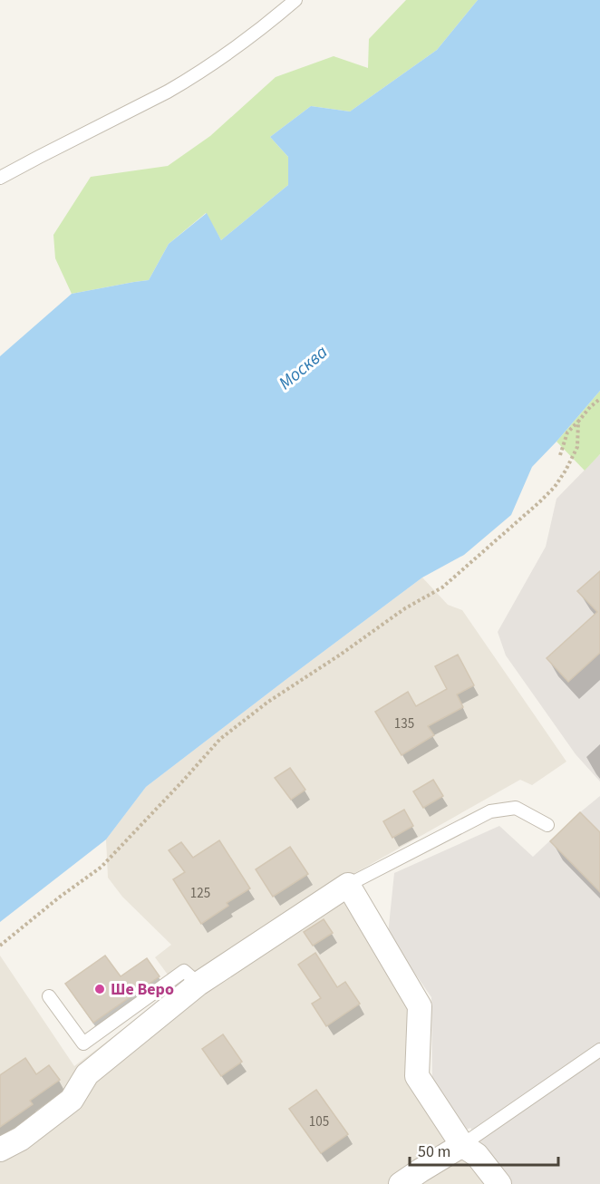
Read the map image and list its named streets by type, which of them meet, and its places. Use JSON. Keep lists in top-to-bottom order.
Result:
{
  "water": ["Москва"],
  "places": ["Ше Веро"],
  "house_numbers": ["135", "125", "105"],
  "scale_bar": "50 m"
}
